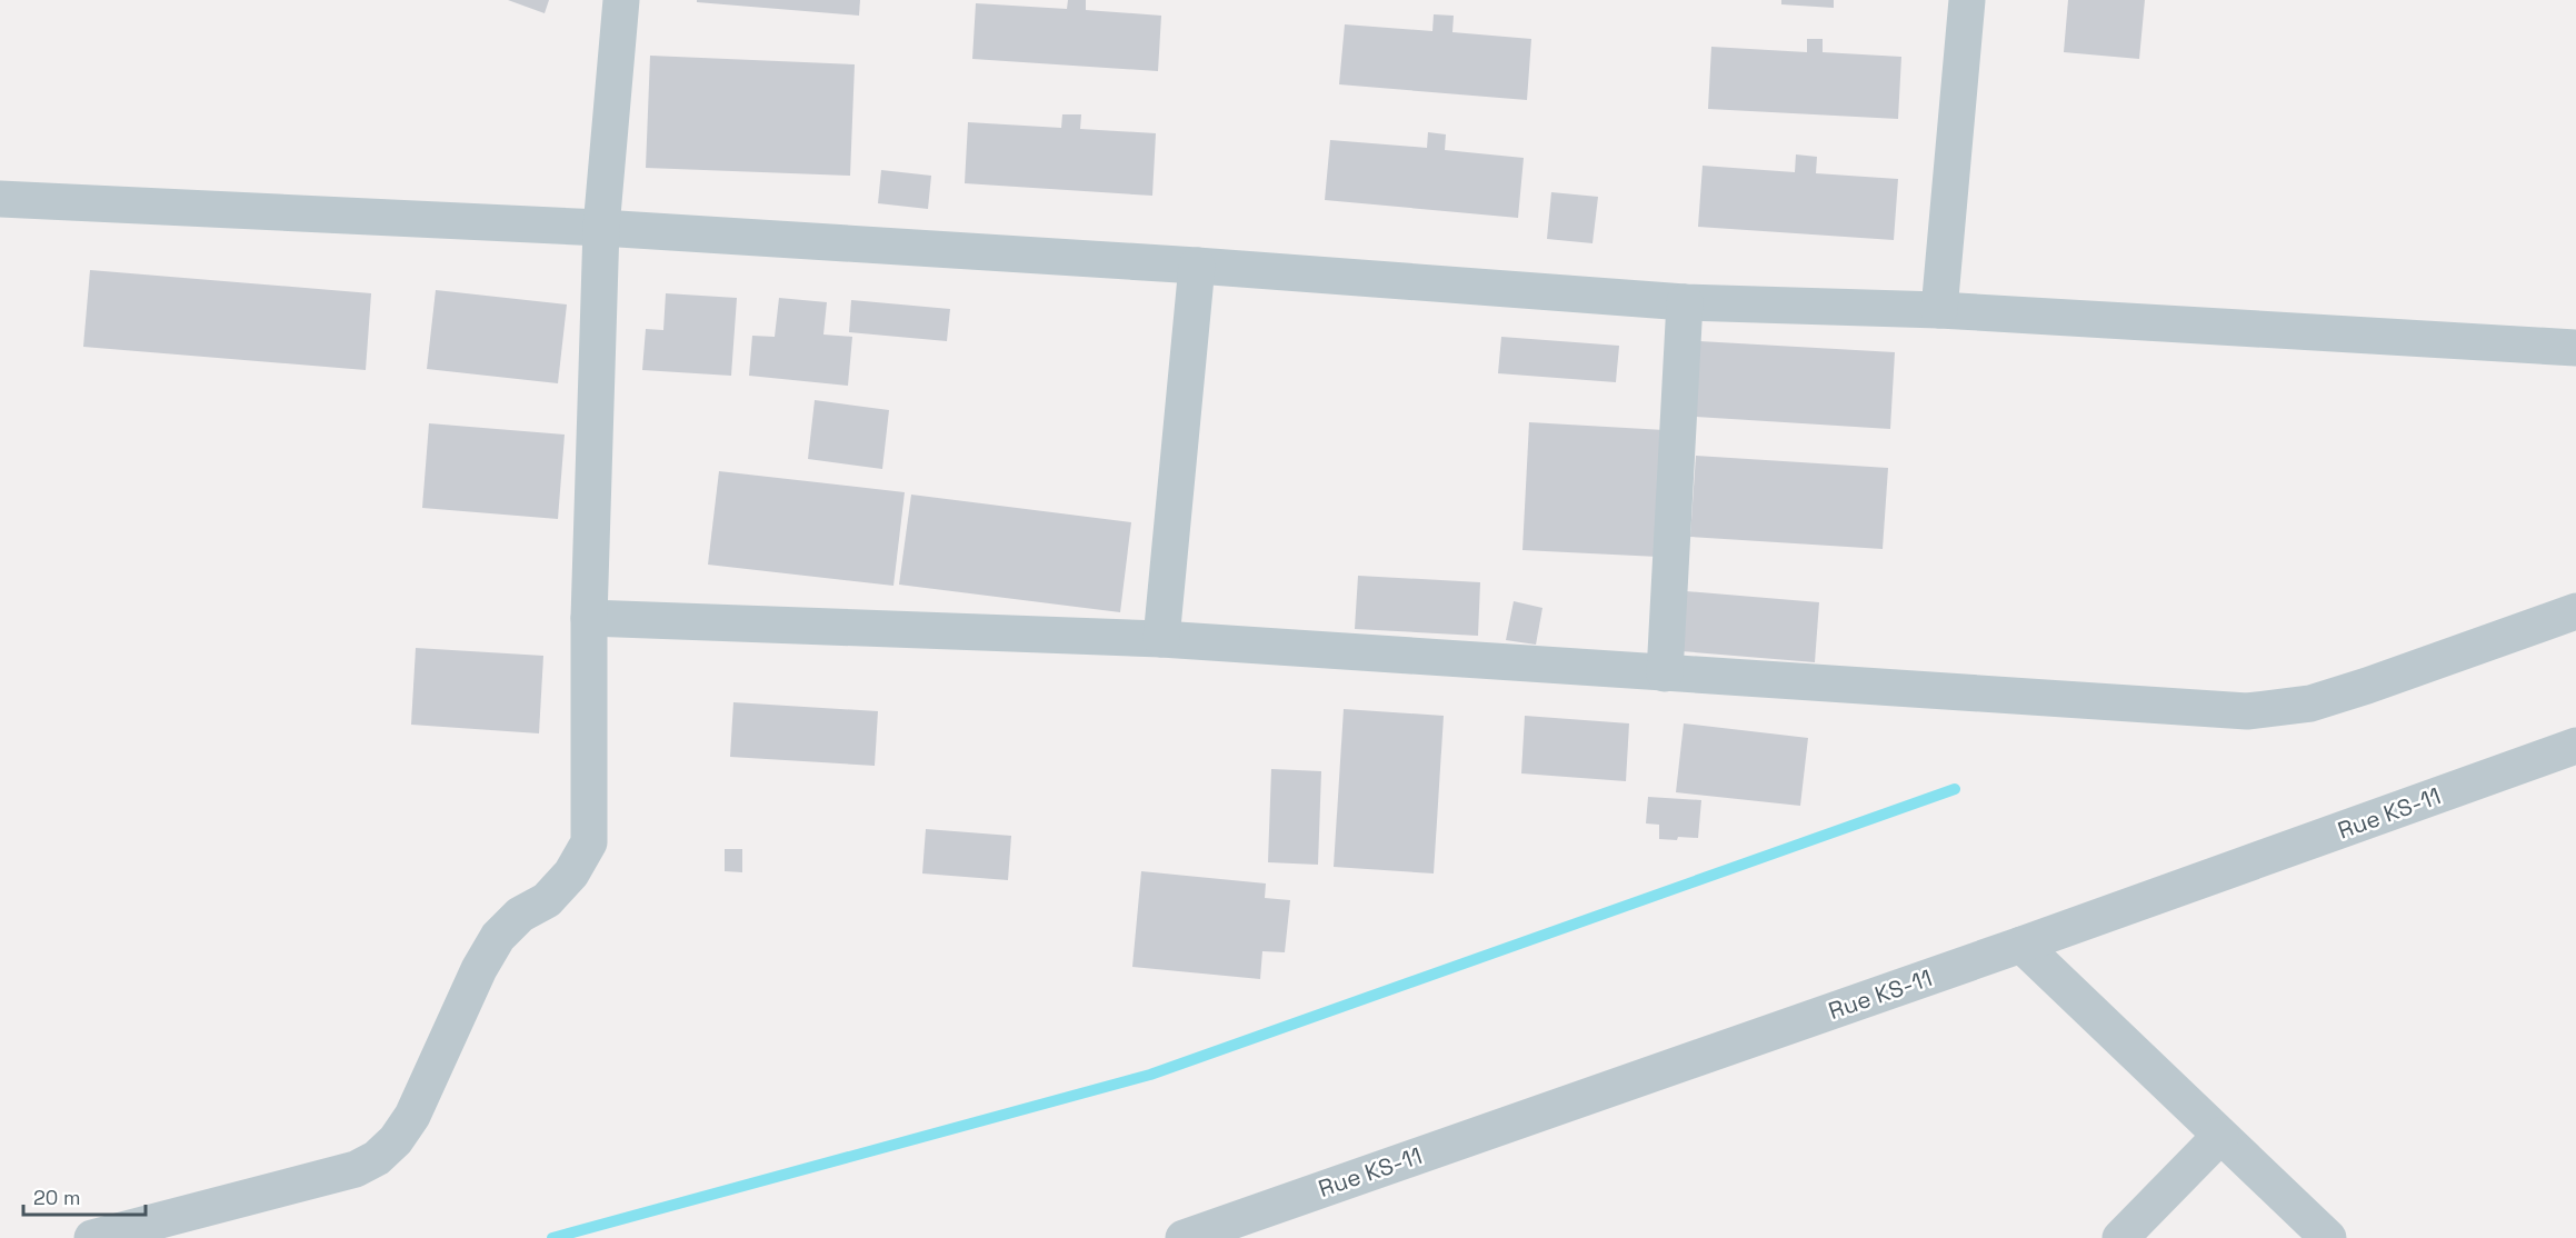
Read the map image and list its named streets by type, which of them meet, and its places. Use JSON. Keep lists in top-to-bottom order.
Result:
{
  "streets": {
    "street": ["Rue KS-11"]
  },
  "scale_bar": "20 m"
}
